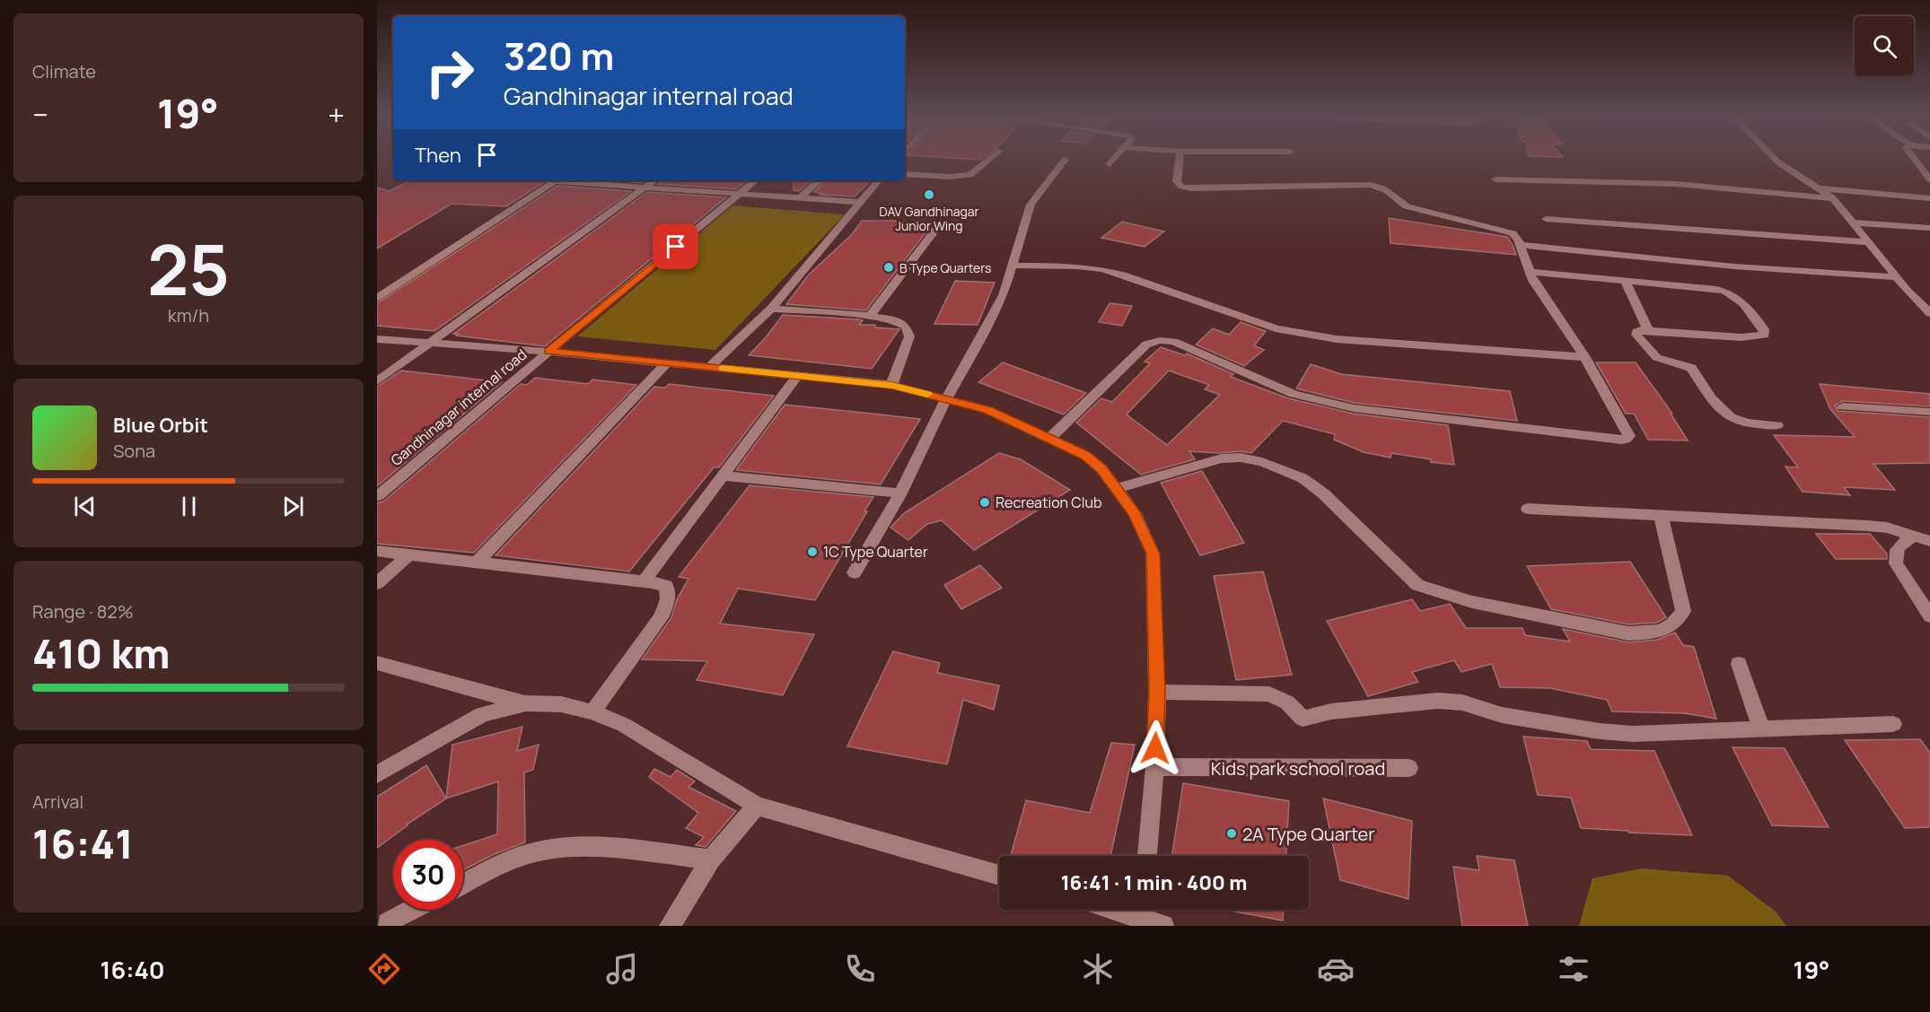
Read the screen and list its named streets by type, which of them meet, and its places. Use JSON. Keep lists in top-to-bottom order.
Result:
{
  "streets": {
    "street": ["Gandhinagar internal road", "Kids park school road"]
  },
  "places": [
    "DAV Gandhinagar Junior Wing",
    "B Type Quarters",
    "Recreation Club",
    "1C Type Quarter",
    "2A Type Quarter"
  ],
  "page": {
    "tile": [
      "Climate",
      ["25", "km/h"],
      ["Range · 82%", "410 km"],
      ["Arrival", "16:41"]
    ],
    "turn": ["320 m", "Gandhinagar internal road"],
    "heat": ["−", "19°", "+"],
    "then": "Then",
    "song": ["Blue Orbit", "Sona"],
    "limit": "30",
    "trip": "16:41 · 1 min · 400 m",
    "tabs": ["16:40", "19°"]
  }
}
